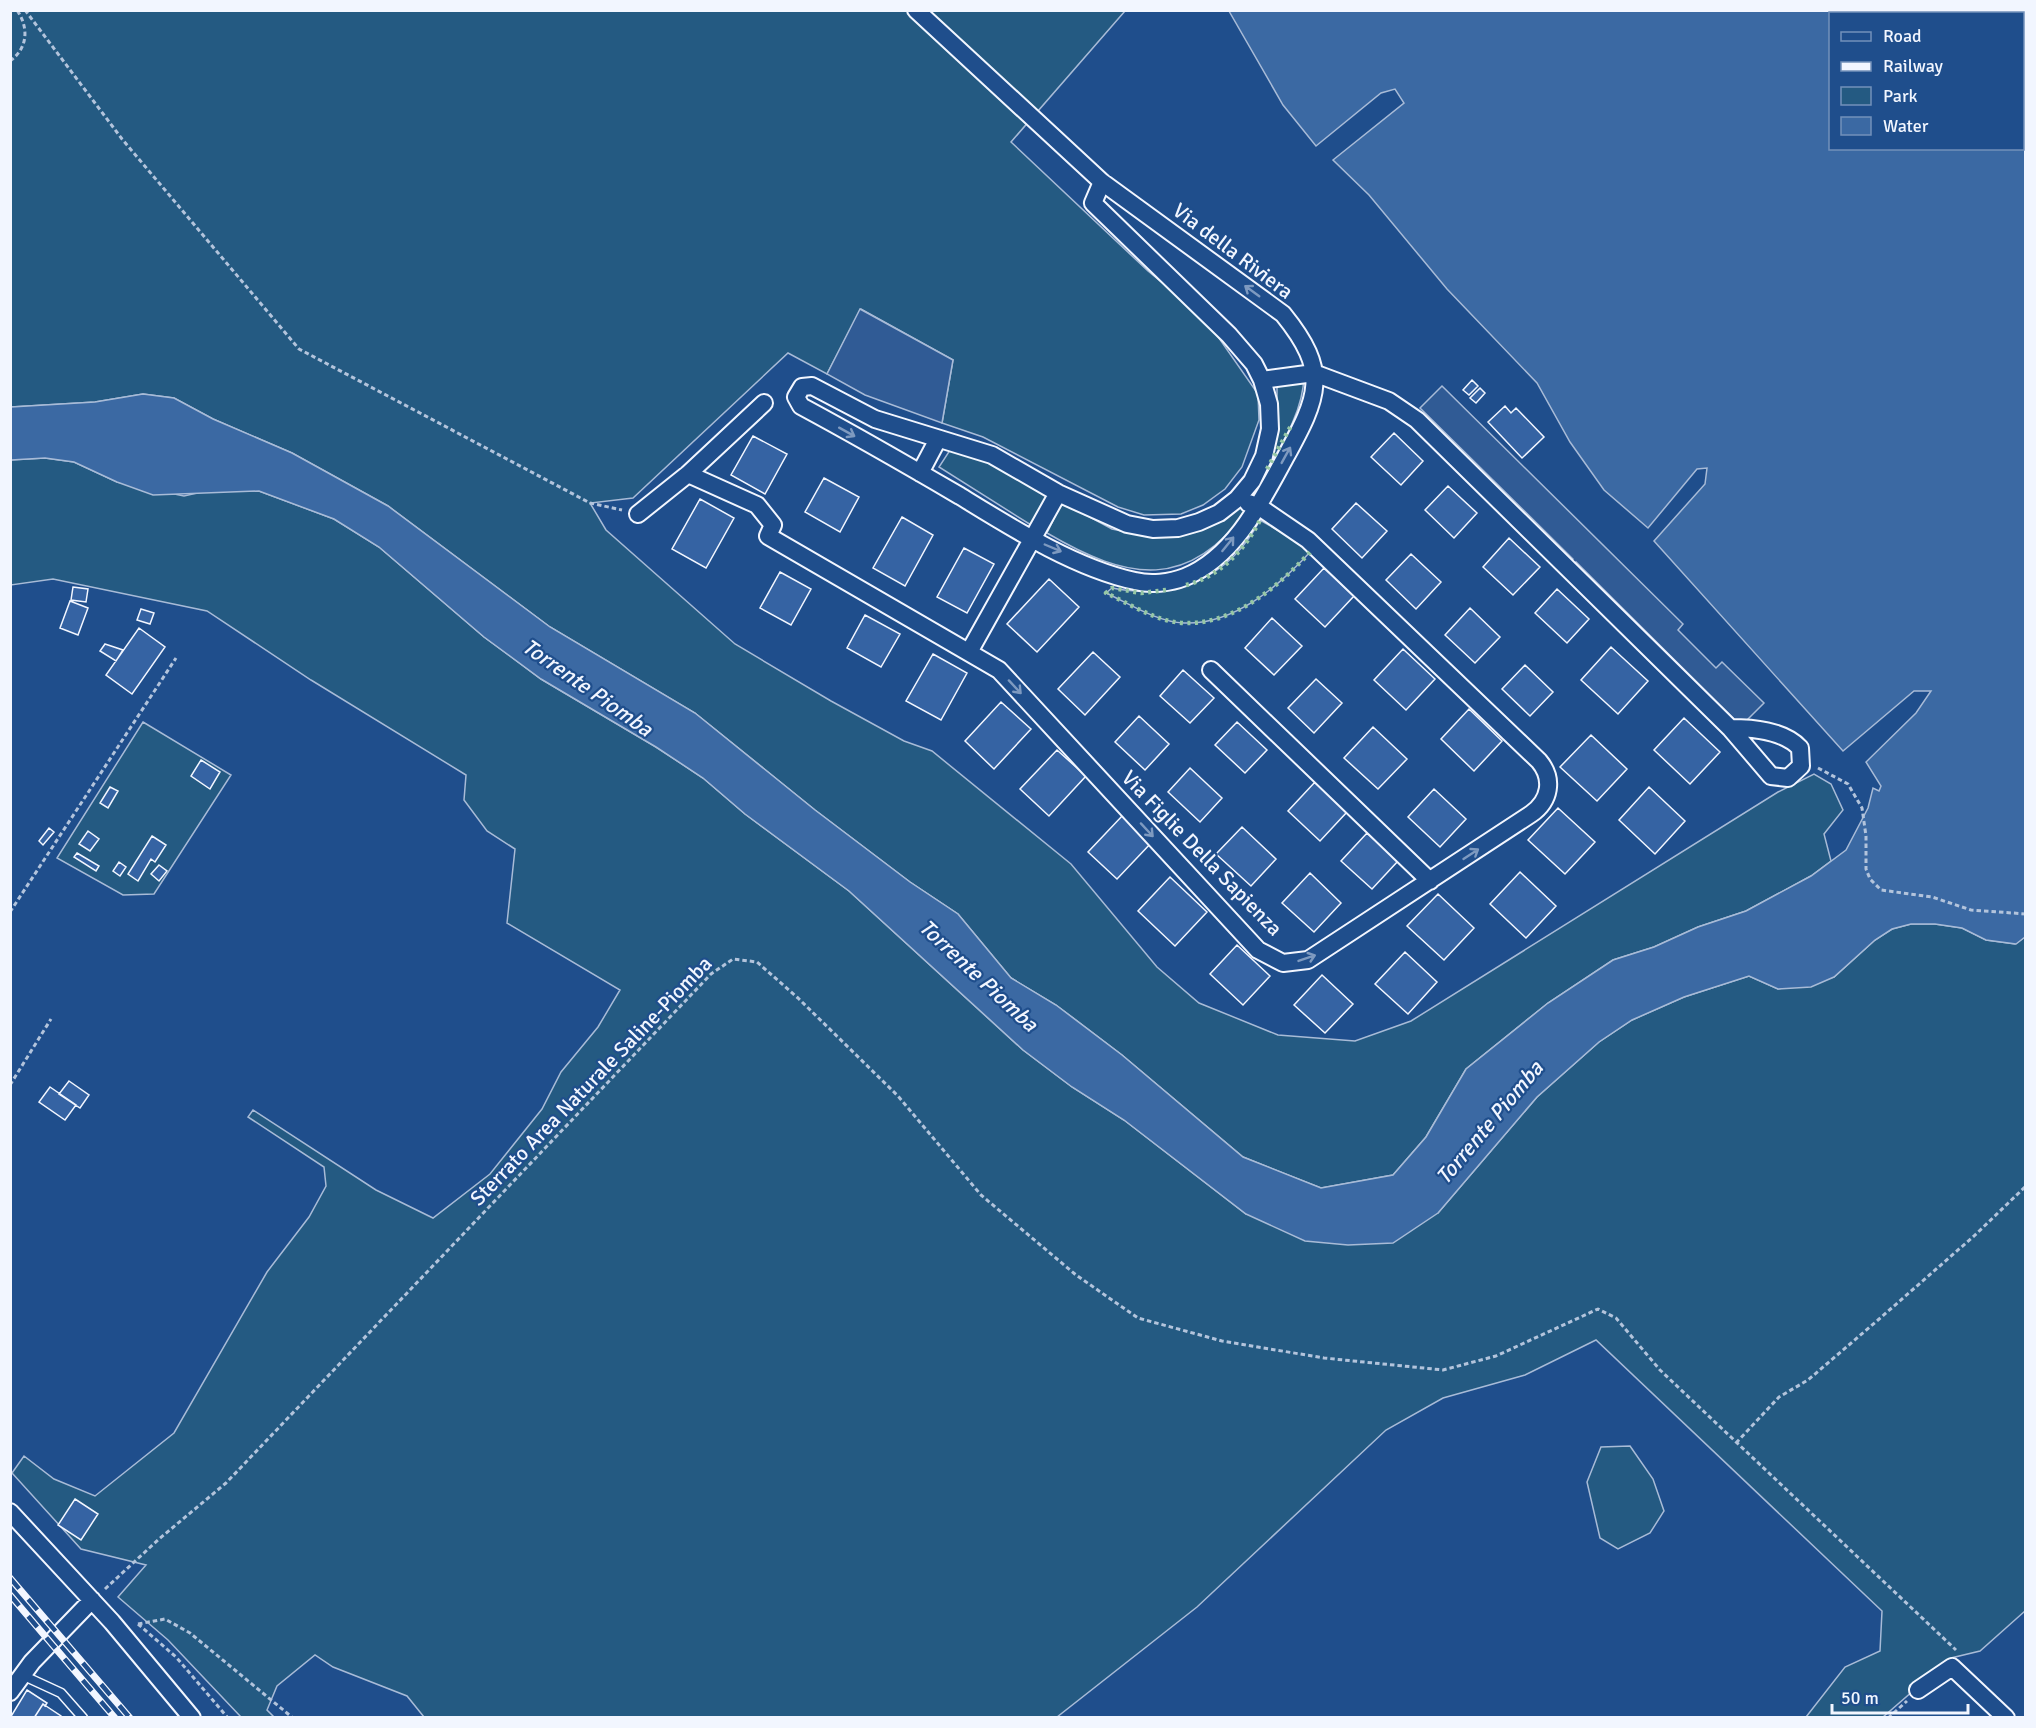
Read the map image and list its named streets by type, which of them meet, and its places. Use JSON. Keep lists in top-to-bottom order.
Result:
{
  "streets": {
    "street": ["Via della Riviera", "Via Figlie Della Sapienza"],
    "path": ["Sterrato Area Naturale Saline-Piomba"]
  },
  "crossings": [
    ["Via della Riviera", "Via Figlie Della Sapienza"]
  ],
  "water": ["Torrente Piomba"],
  "legend": [
    "Road",
    "Railway",
    "Park",
    "Water"
  ],
  "scale_bar": "50 m"
}
